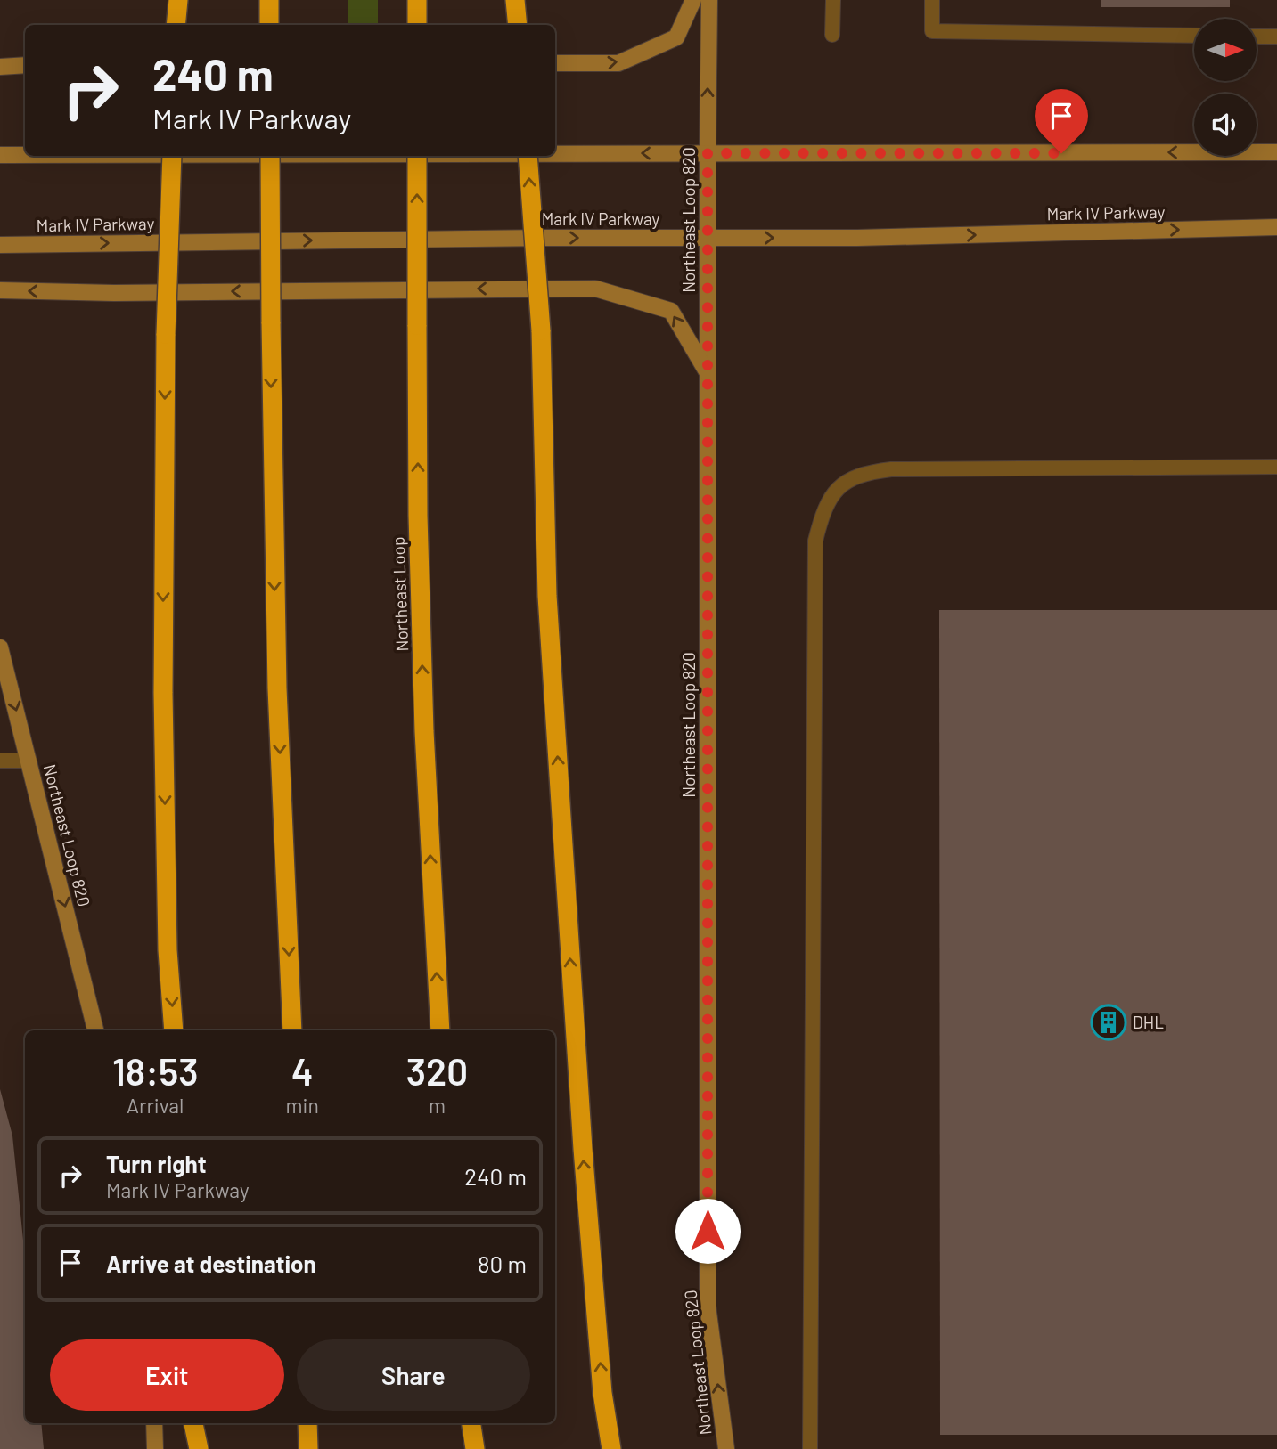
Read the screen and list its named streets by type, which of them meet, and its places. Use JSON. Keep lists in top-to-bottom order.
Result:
{
  "streets": {
    "highway": ["Northeast Loop"],
    "main road": ["Mark IV Parkway", "Northeast Loop 820"]
  },
  "crossings": [
    ["Mark IV Parkway", "Northeast Loop 820"]
  ],
  "places": {
    "building": ["DHL"]
  },
  "north": "right",
  "page": {
    "turn": ["240 m", "Mark IV Parkway"],
    "eta": [
      "18:53",
      "Arrival",
      "4",
      "min",
      "320",
      "m"
    ],
    "list": [
      {
        "name": "Turn right",
        "note": "Mark IV Parkway",
        "value": "240 m"
      },
      {
        "name": "Arrive at destination",
        "value": "80 m"
      }
    ],
    "buttons": ["Exit", "Share"]
  }
}
